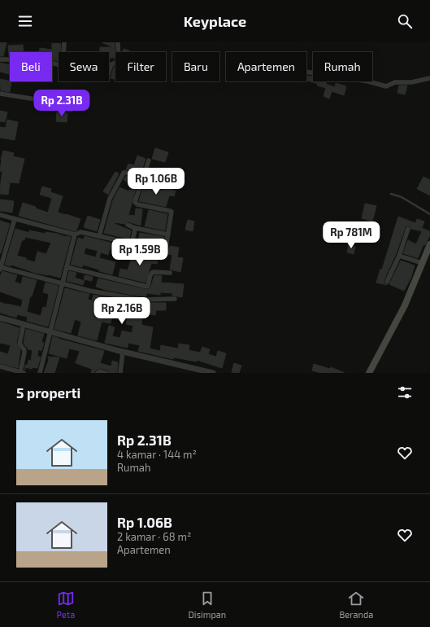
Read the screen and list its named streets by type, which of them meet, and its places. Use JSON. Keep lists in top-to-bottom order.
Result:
{
  "page": {
    "header": "Keyplace",
    "chip": [
      "Beli",
      "Sewa",
      "Filter",
      "Baru",
      "Apartemen",
      "Rumah"
    ],
    "price": [
      "Rp 2.31B",
      "Rp 1.06B",
      "Rp 781M",
      "Rp 1.59B",
      "Rp 2.16B"
    ],
    "heading": "5 properti",
    "list": [
      {
        "name": "Rp 2.31B",
        "note": "4 kamar · 144 m² · Rumah"
      },
      {
        "name": "Rp 1.06B",
        "note": "2 kamar · 68 m² · Apartemen"
      }
    ],
    "tabs": ["Peta", "Disimpan", "Beranda"]
  }
}
